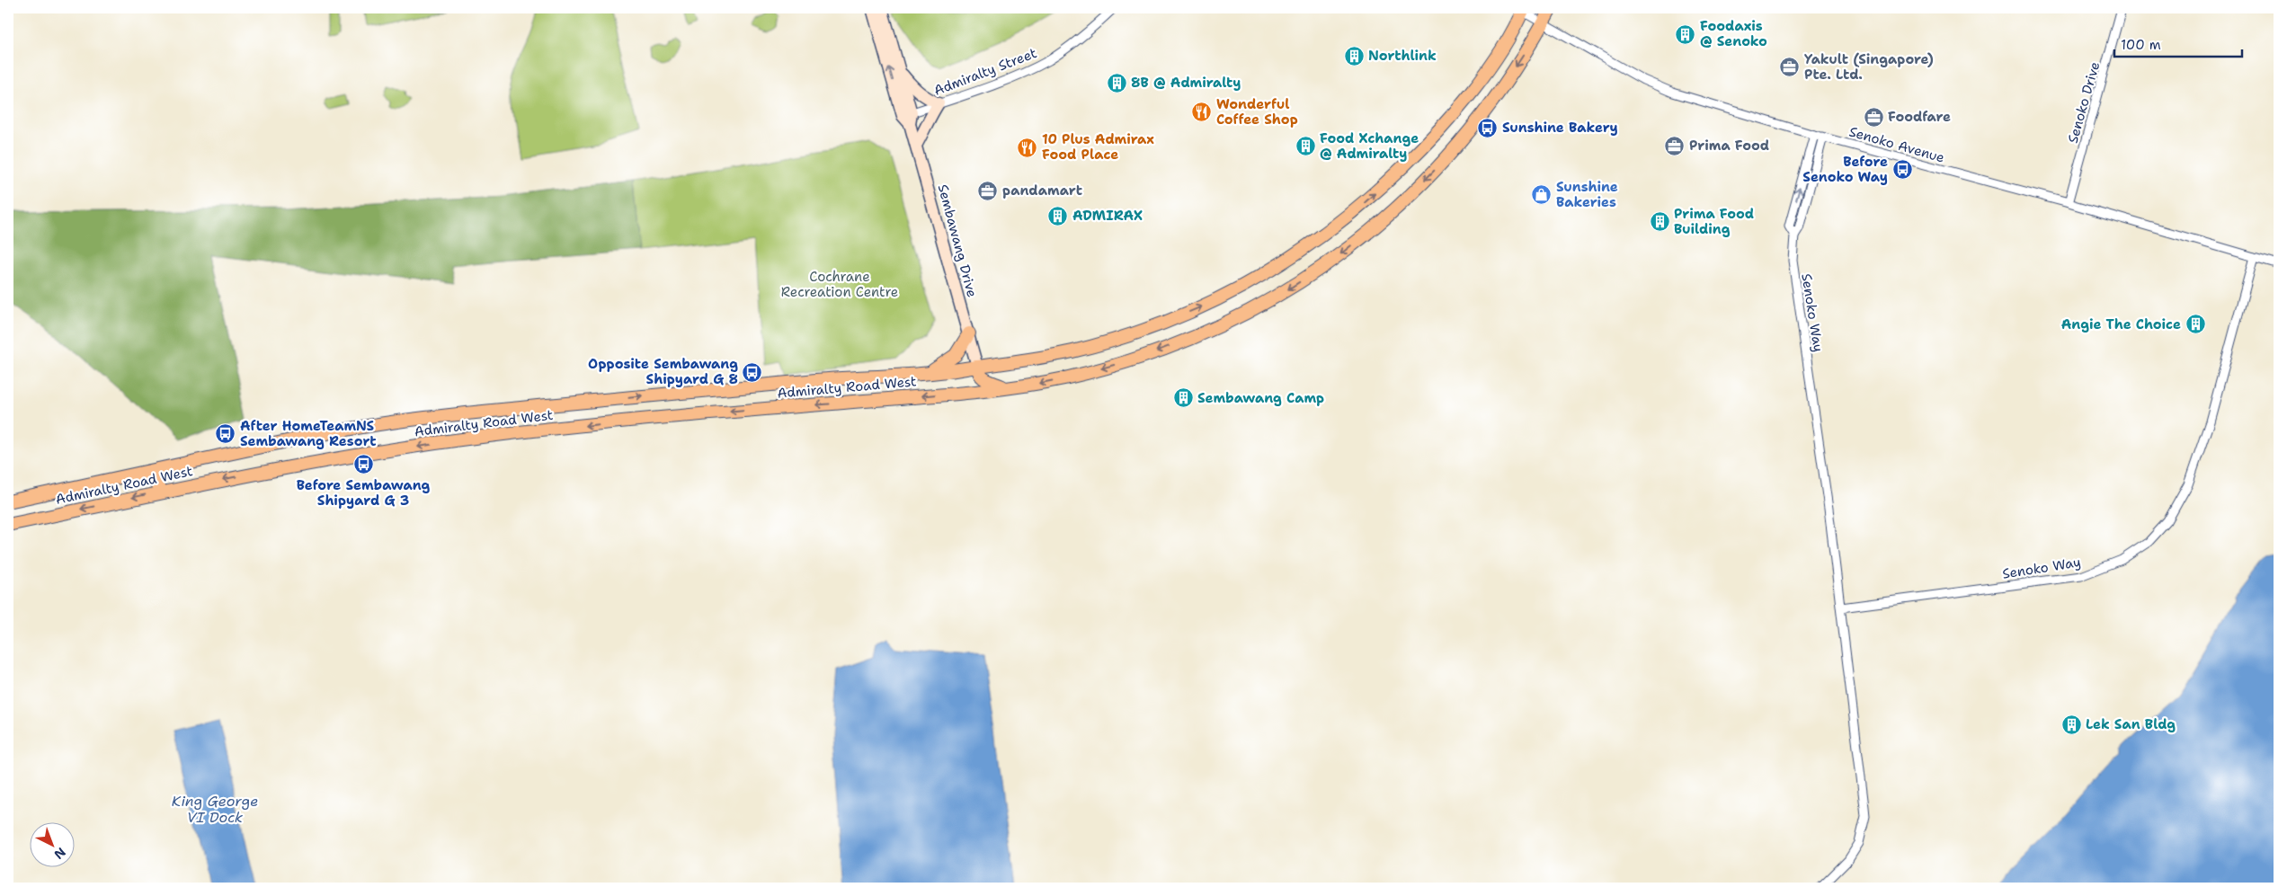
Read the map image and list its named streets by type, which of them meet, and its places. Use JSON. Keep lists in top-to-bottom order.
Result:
{
  "streets": {
    "main road": ["Sembawang Drive", "Admiralty Road West"],
    "street": [
      "Admiralty Street",
      "Senoko Drive",
      "Senoko Avenue",
      "Senoko Way"
    ]
  },
  "crossings": [
    ["Admiralty Street", "Sembawang Drive"],
    ["Senoko Drive", "Senoko Avenue"],
    ["Senoko Avenue", "Senoko Way"],
    ["Senoko Avenue", "Admiralty Road West"],
    ["Sembawang Drive", "Admiralty Road West"]
  ],
  "water": ["King George VI Dock"],
  "parks": ["Cochrane Recreation Centre"],
  "places": {
    "building": [
      "Foodaxis @ Senoko",
      "Northlink",
      "8B @ Admiralty",
      "Food Xchange @ Admiralty",
      "ADMIRAX",
      "Prima Food Building",
      "Angie The Choice",
      "Sembawang Camp",
      "Lek San Bldg"
    ],
    "office": [
      "Yakult (Singapore) Pte. Ltd.",
      "Foodfare",
      "Prima Food",
      "pandamart"
    ],
    "restaurant": ["Wonderful Coffee Shop", "10 Plus Admirax Food Place"],
    "bus stop": [
      "Sunshine Bakery",
      "Before Senoko Way",
      "Opposite Sembawang Shipyard G 8",
      "After HomeTeamNS Sembawang Resort",
      "Before Sembawang Shipyard G 3"
    ],
    "shop": ["Sunshine Bakeries"]
  },
  "scale_bar": "100 m",
  "north": "bottom right"
}
